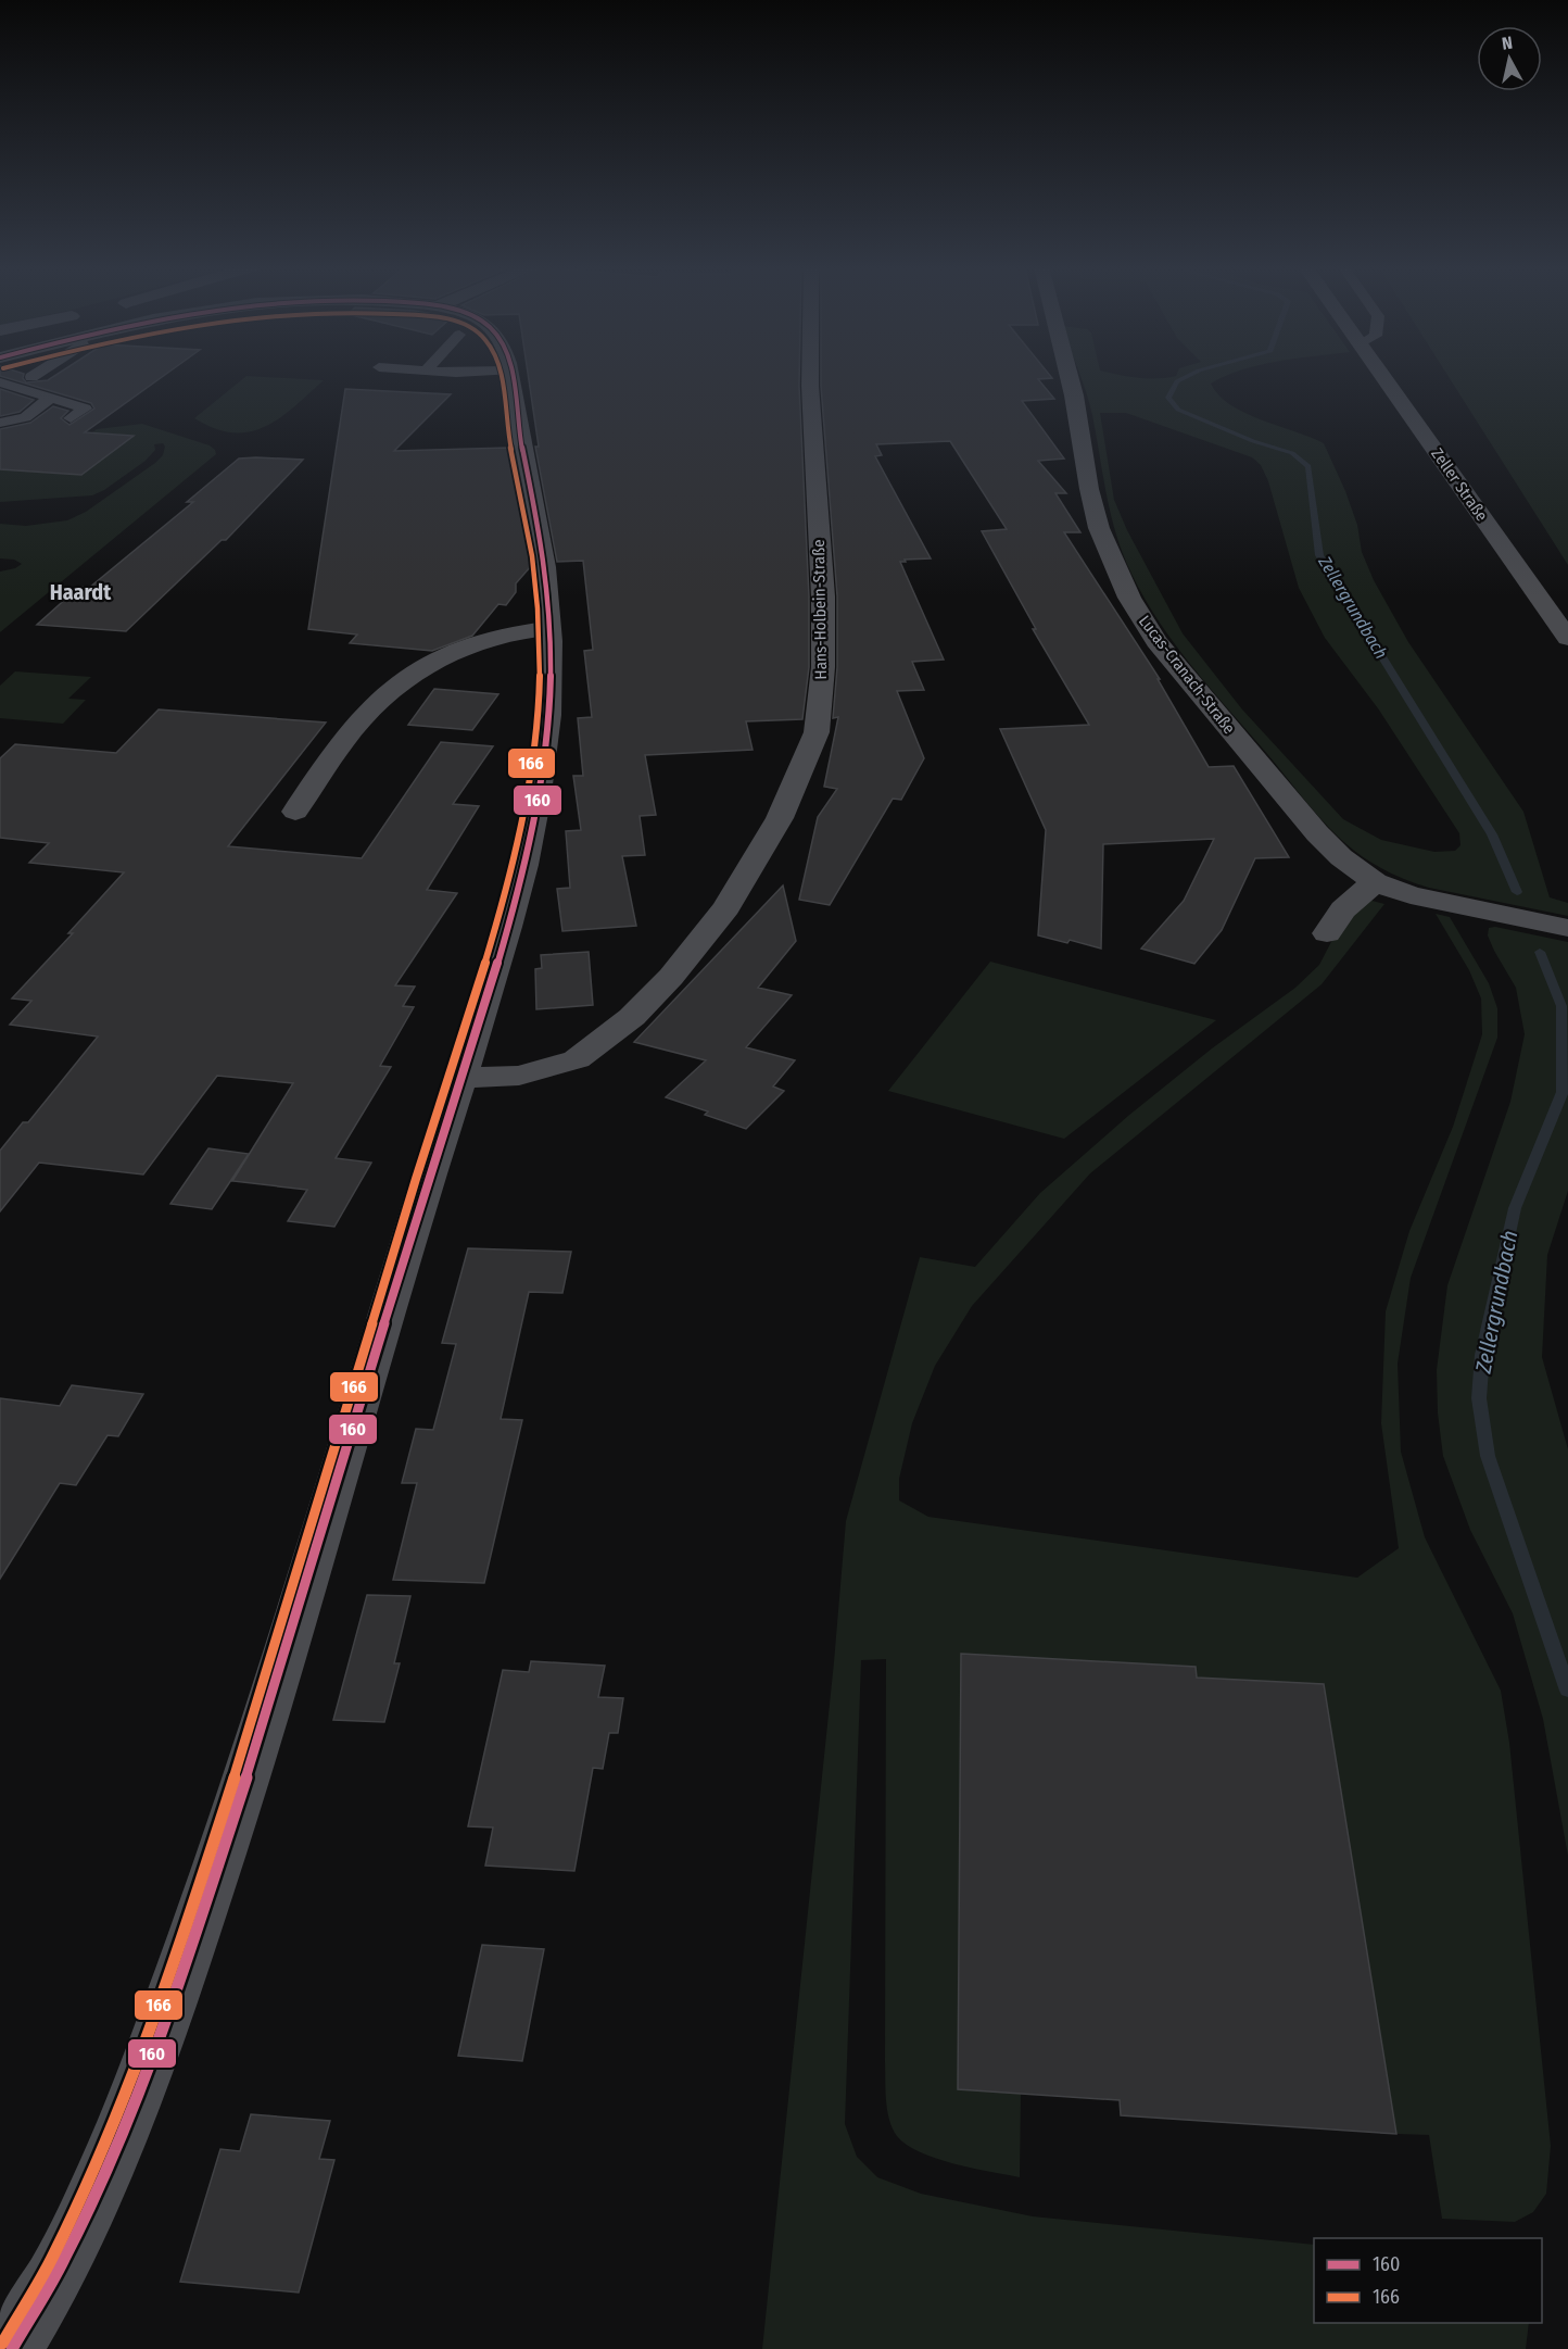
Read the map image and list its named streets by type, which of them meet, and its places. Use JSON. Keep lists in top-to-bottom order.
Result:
{
  "streets": {
    "street": ["Zeller Straße", "Hans-Holbein-Straße", "Lucas-Cranach-Straße"]
  },
  "districts": ["Haardt"],
  "water": ["Zellergrundbach"],
  "lines": ["transit line 160", "transit line 166"],
  "legend": ["160", "166"],
  "north": "top"
}
